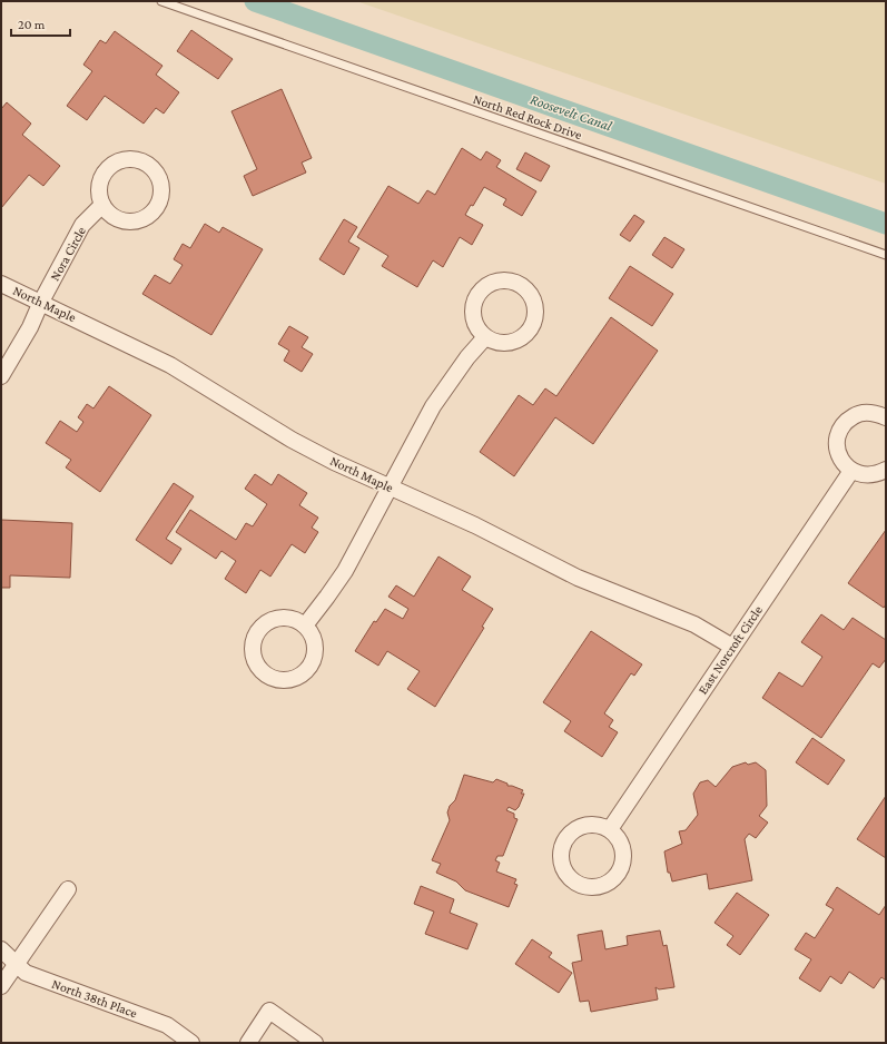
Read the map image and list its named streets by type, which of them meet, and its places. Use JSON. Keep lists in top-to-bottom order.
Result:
{
  "streets": {
    "street": [
      "Nora Circle",
      "North Maple",
      "East Norcroft Circle",
      "North 38th Place"
    ],
    "lane": ["North Red Rock Drive"]
  },
  "crossings": [
    ["Nora Circle", "North Maple"],
    ["North Maple", "East Norcroft Circle"]
  ],
  "water": ["Roosevelt Canal"],
  "scale_bar": "20 m"
}
